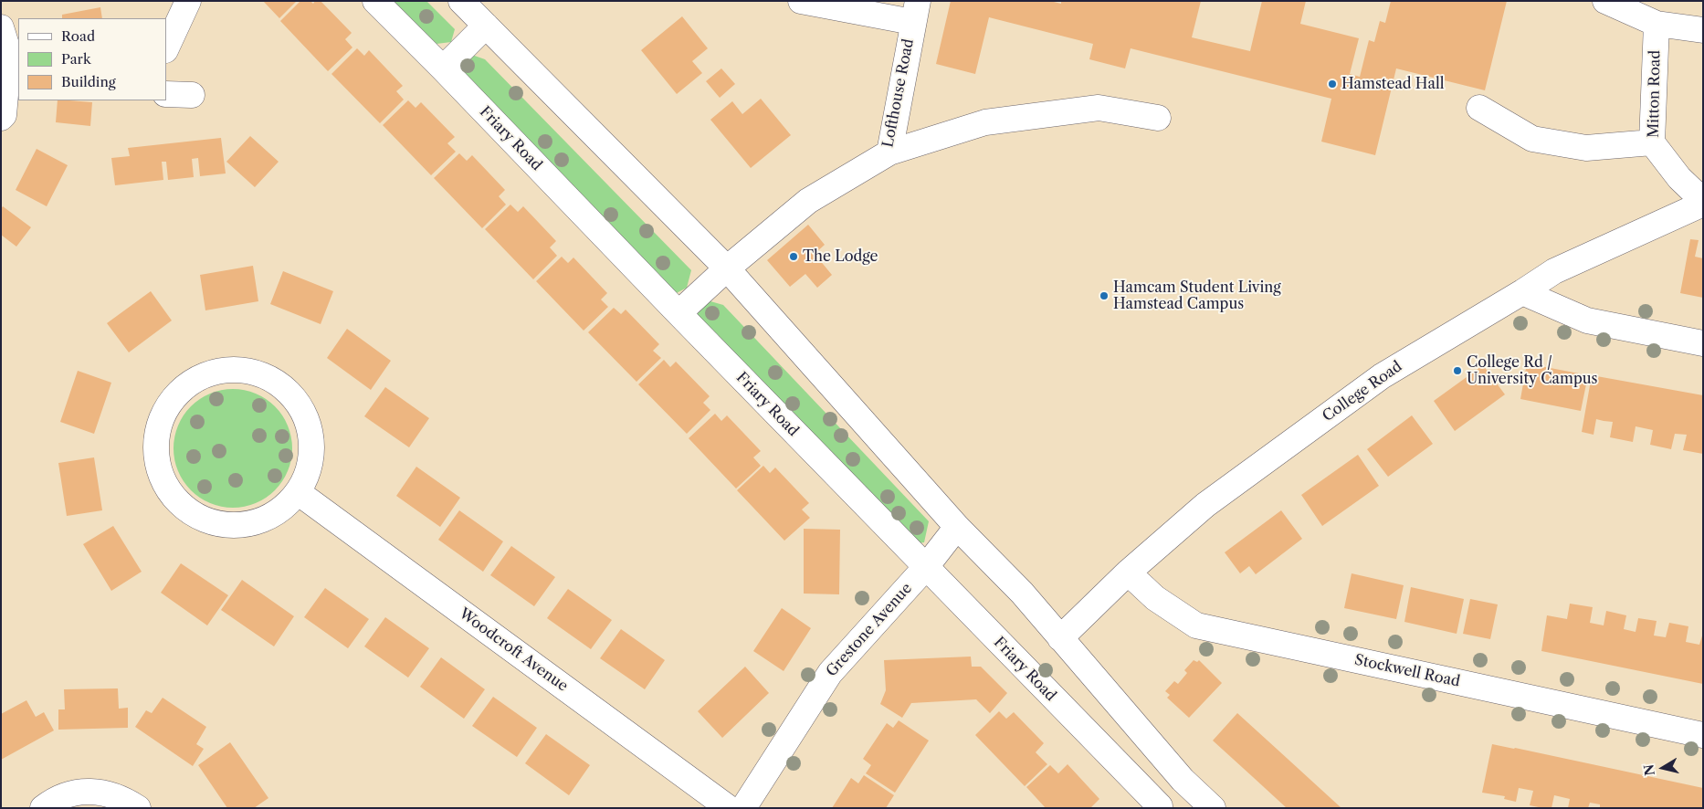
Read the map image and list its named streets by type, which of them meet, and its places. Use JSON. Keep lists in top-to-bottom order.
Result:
{
  "streets": {
    "street": [
      "Lofthouse Road",
      "Mitton Road",
      "Friary Road",
      "College Road",
      "Grestone Avenue",
      "Woodcroft Avenue",
      "Stockwell Road"
    ]
  },
  "crossings": [
    ["Lofthouse Road", "Friary Road"],
    ["Mitton Road", "College Road"],
    ["Friary Road", "Grestone Avenue"],
    ["College Road", "Stockwell Road"]
  ],
  "places": [
    "Hamstead Hall",
    "The Lodge",
    "Hamcam Student Living Hamstead Campus",
    "College Rd / University Campus"
  ],
  "legend": ["Road", "Park", "Building"],
  "north": "left"
}
